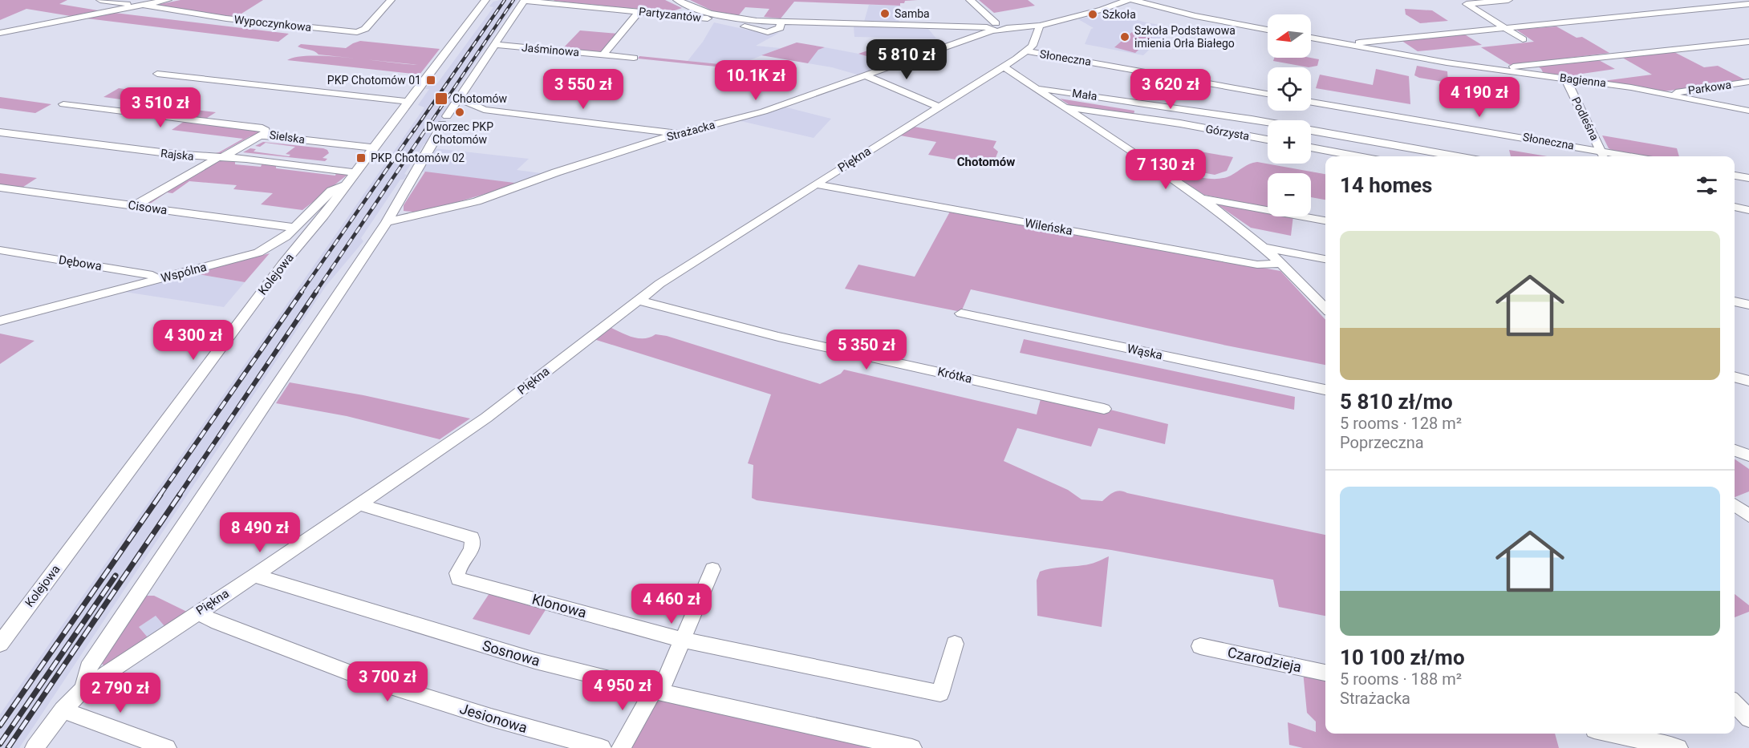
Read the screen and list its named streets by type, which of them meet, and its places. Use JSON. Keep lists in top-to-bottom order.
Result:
{
  "streets": {
    "street": [
      "Partyzantów",
      "Wypoczynkowa",
      "Jaśminowa",
      "Słoneczna",
      "Bagienna",
      "Parkowa",
      "Mała",
      "Podleśna",
      "Strażacka",
      "Górzysta",
      "Sielska",
      "Rajska",
      "Piękna",
      "Cisowa",
      "Wileńska",
      "Dębowa",
      "Wspólna",
      "Kolejowa",
      "Wąska",
      "Krótka",
      "Klonowa",
      "Sosnowa",
      "Czarodzieja",
      "Jesionowa"
    ]
  },
  "crossings": [
    ["Słoneczna", "Podleśna"],
    ["Słoneczna", "Piękna"],
    ["Bagienna", "Parkowa"],
    ["Bagienna", "Podleśna"],
    ["Sielska", "Kolejowa"],
    ["Rajska", "Kolejowa"],
    ["Piękna", "Wileńska"],
    ["Piękna", "Krótka"],
    ["Piękna", "Klonowa"],
    ["Piękna", "Sosnowa"],
    ["Piękna", "Jesionowa"],
    ["Cisowa", "Wspólna"],
    ["Dębowa", "Wspólna"],
    ["Wspólna", "Kolejowa"]
  ],
  "districts": ["Chotomów"],
  "places": {
    "other": [
      "Samba",
      "Szkoła",
      "Szkoła Podstawowa imienia Orła Białego",
      "Dworzec PKP Chotomów"
    ],
    "transit": ["PKP Chotomów 01", "Chotomów", "PKP Chotomów 02"]
  },
  "north": "left",
  "page": {
    "map_buttons": ["+", "−"],
    "price": [
      "5 810 zł",
      "10.1K zł",
      "3 550 zł",
      "3 620 zł",
      "4 190 zł",
      "3 510 zł",
      "7 130 zł",
      "4 300 zł",
      "5 350 zł",
      "8 490 zł",
      "4 460 zł",
      "3 700 zł",
      "4 950 zł",
      "2 790 zł"
    ],
    "heading": "14 homes",
    "list": [
      {
        "name": "5 810 zł/mo",
        "note": "5 rooms · 128 m² · Poprzeczna"
      },
      {
        "name": "10 100 zł/mo",
        "note": "5 rooms · 188 m² · Strażacka"
      }
    ]
  }
}
